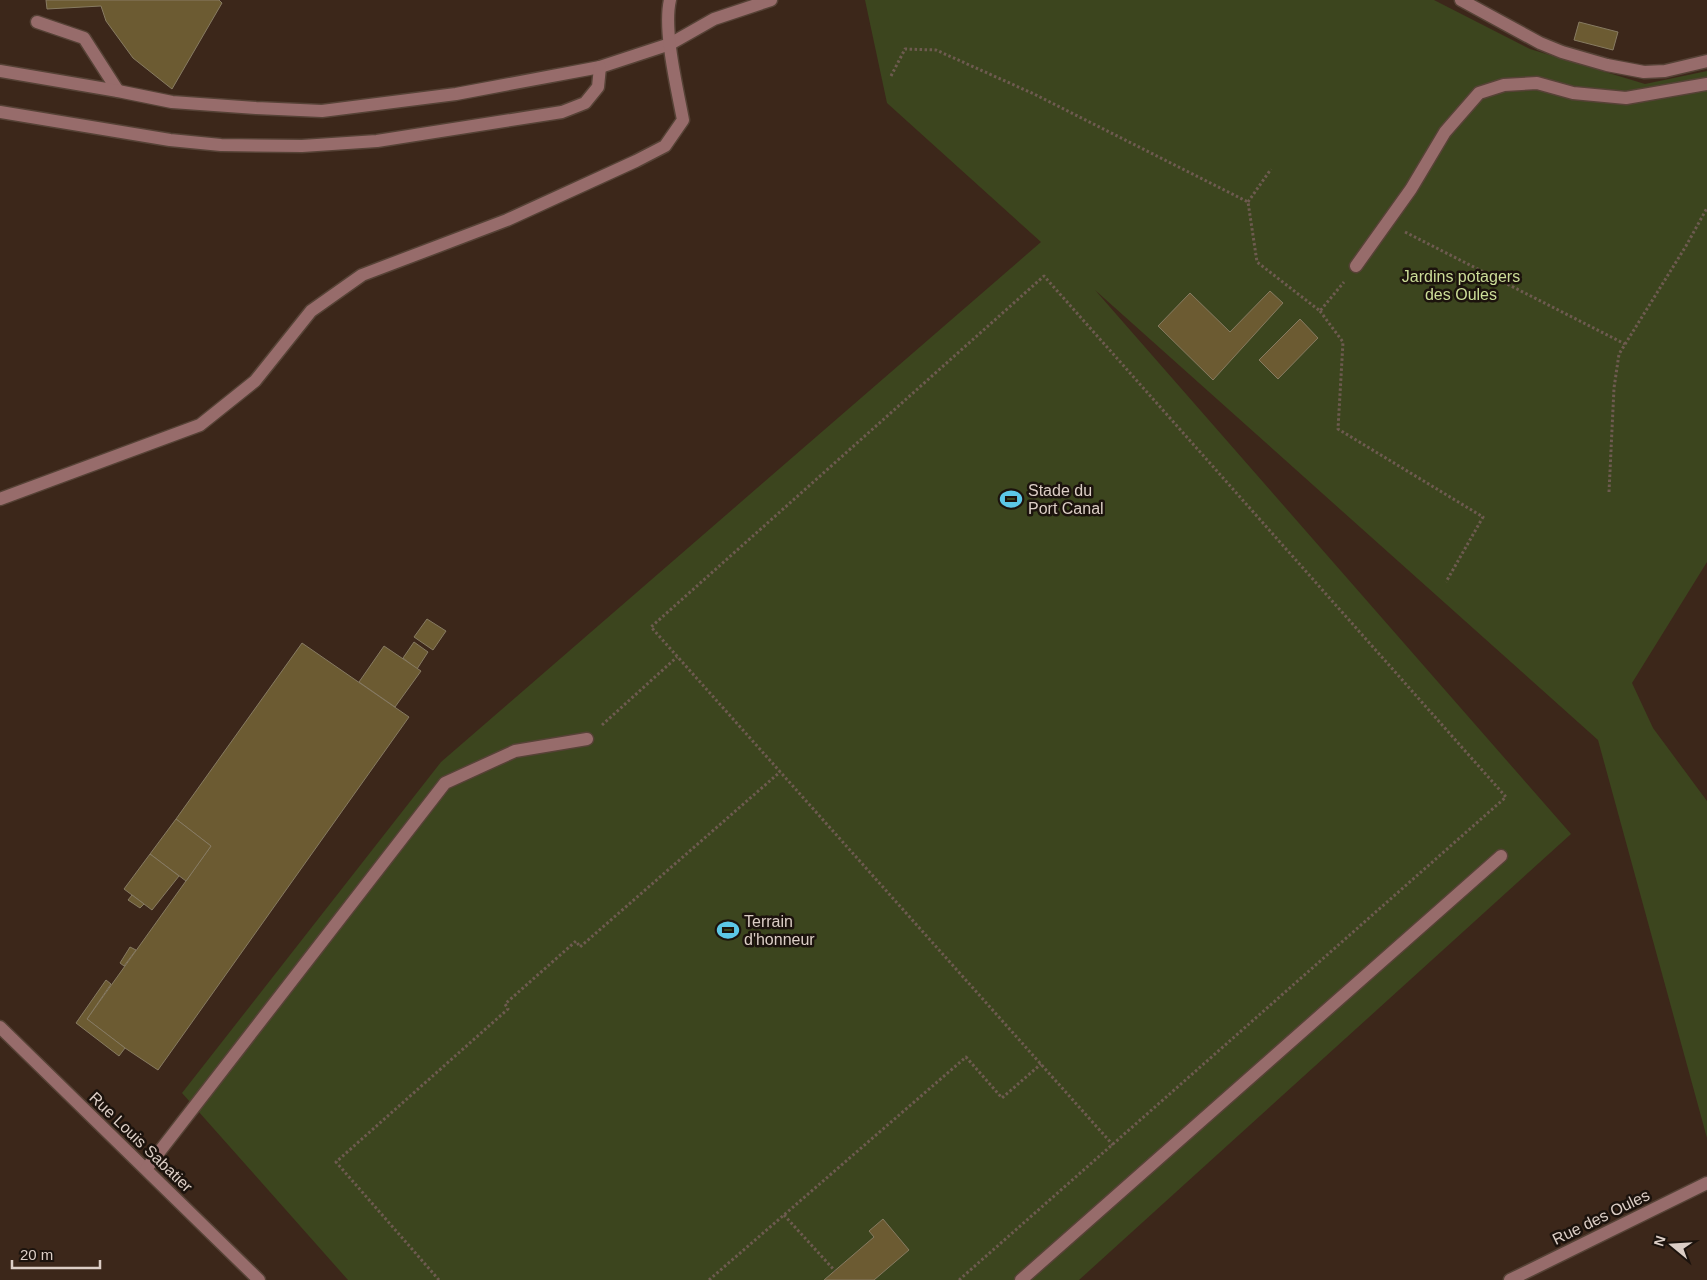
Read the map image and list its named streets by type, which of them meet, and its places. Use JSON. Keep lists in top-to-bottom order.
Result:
{
  "streets": {
    "street": ["Rue Louis Sabatier", "Rue des Oules"]
  },
  "parks": ["Jardins potagers des Oules"],
  "places": {
    "sports": ["Stade du Port Canal", "Terrain d'honneur"]
  },
  "scale_bar": "20 m",
  "north": "left"
}
